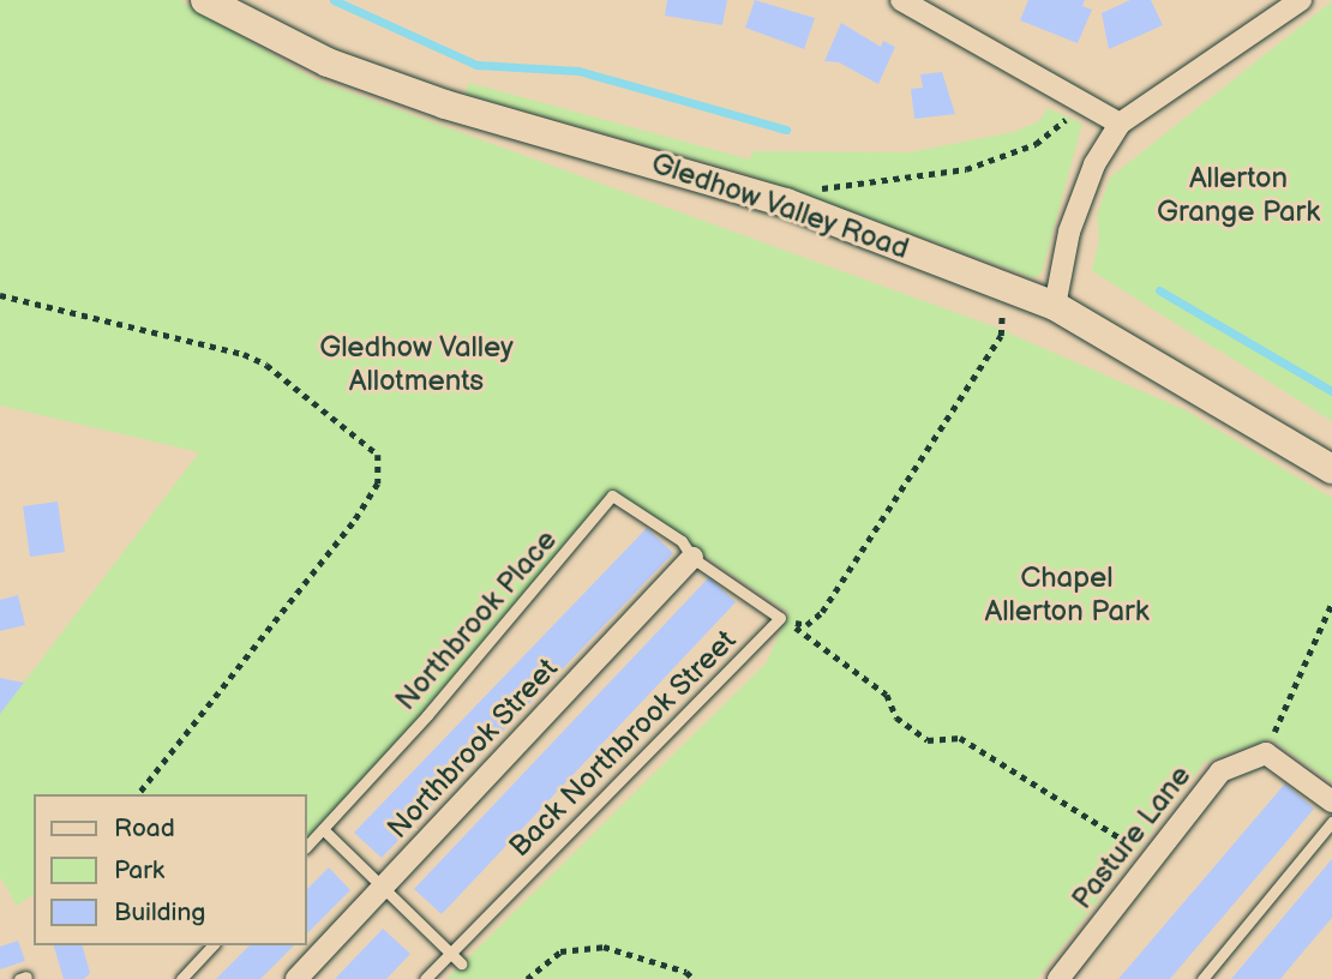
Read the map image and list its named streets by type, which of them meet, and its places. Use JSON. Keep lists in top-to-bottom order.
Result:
{
  "streets": {
    "street": ["Gledhow Valley Road", "Northbrook Street", "Pasture Lane"],
    "lane": ["Northbrook Place", "Back Northbrook Street"]
  },
  "crossings": [
    ["Northbrook Place", "Back Northbrook Street"],
    ["Northbrook Place", "Northbrook Street"],
    ["Back Northbrook Street", "Northbrook Street"]
  ],
  "parks": ["Allerton Grange Park", "Gledhow Valley Allotments", "Chapel Allerton Park"],
  "legend": ["Road", "Park", "Building"]
}
